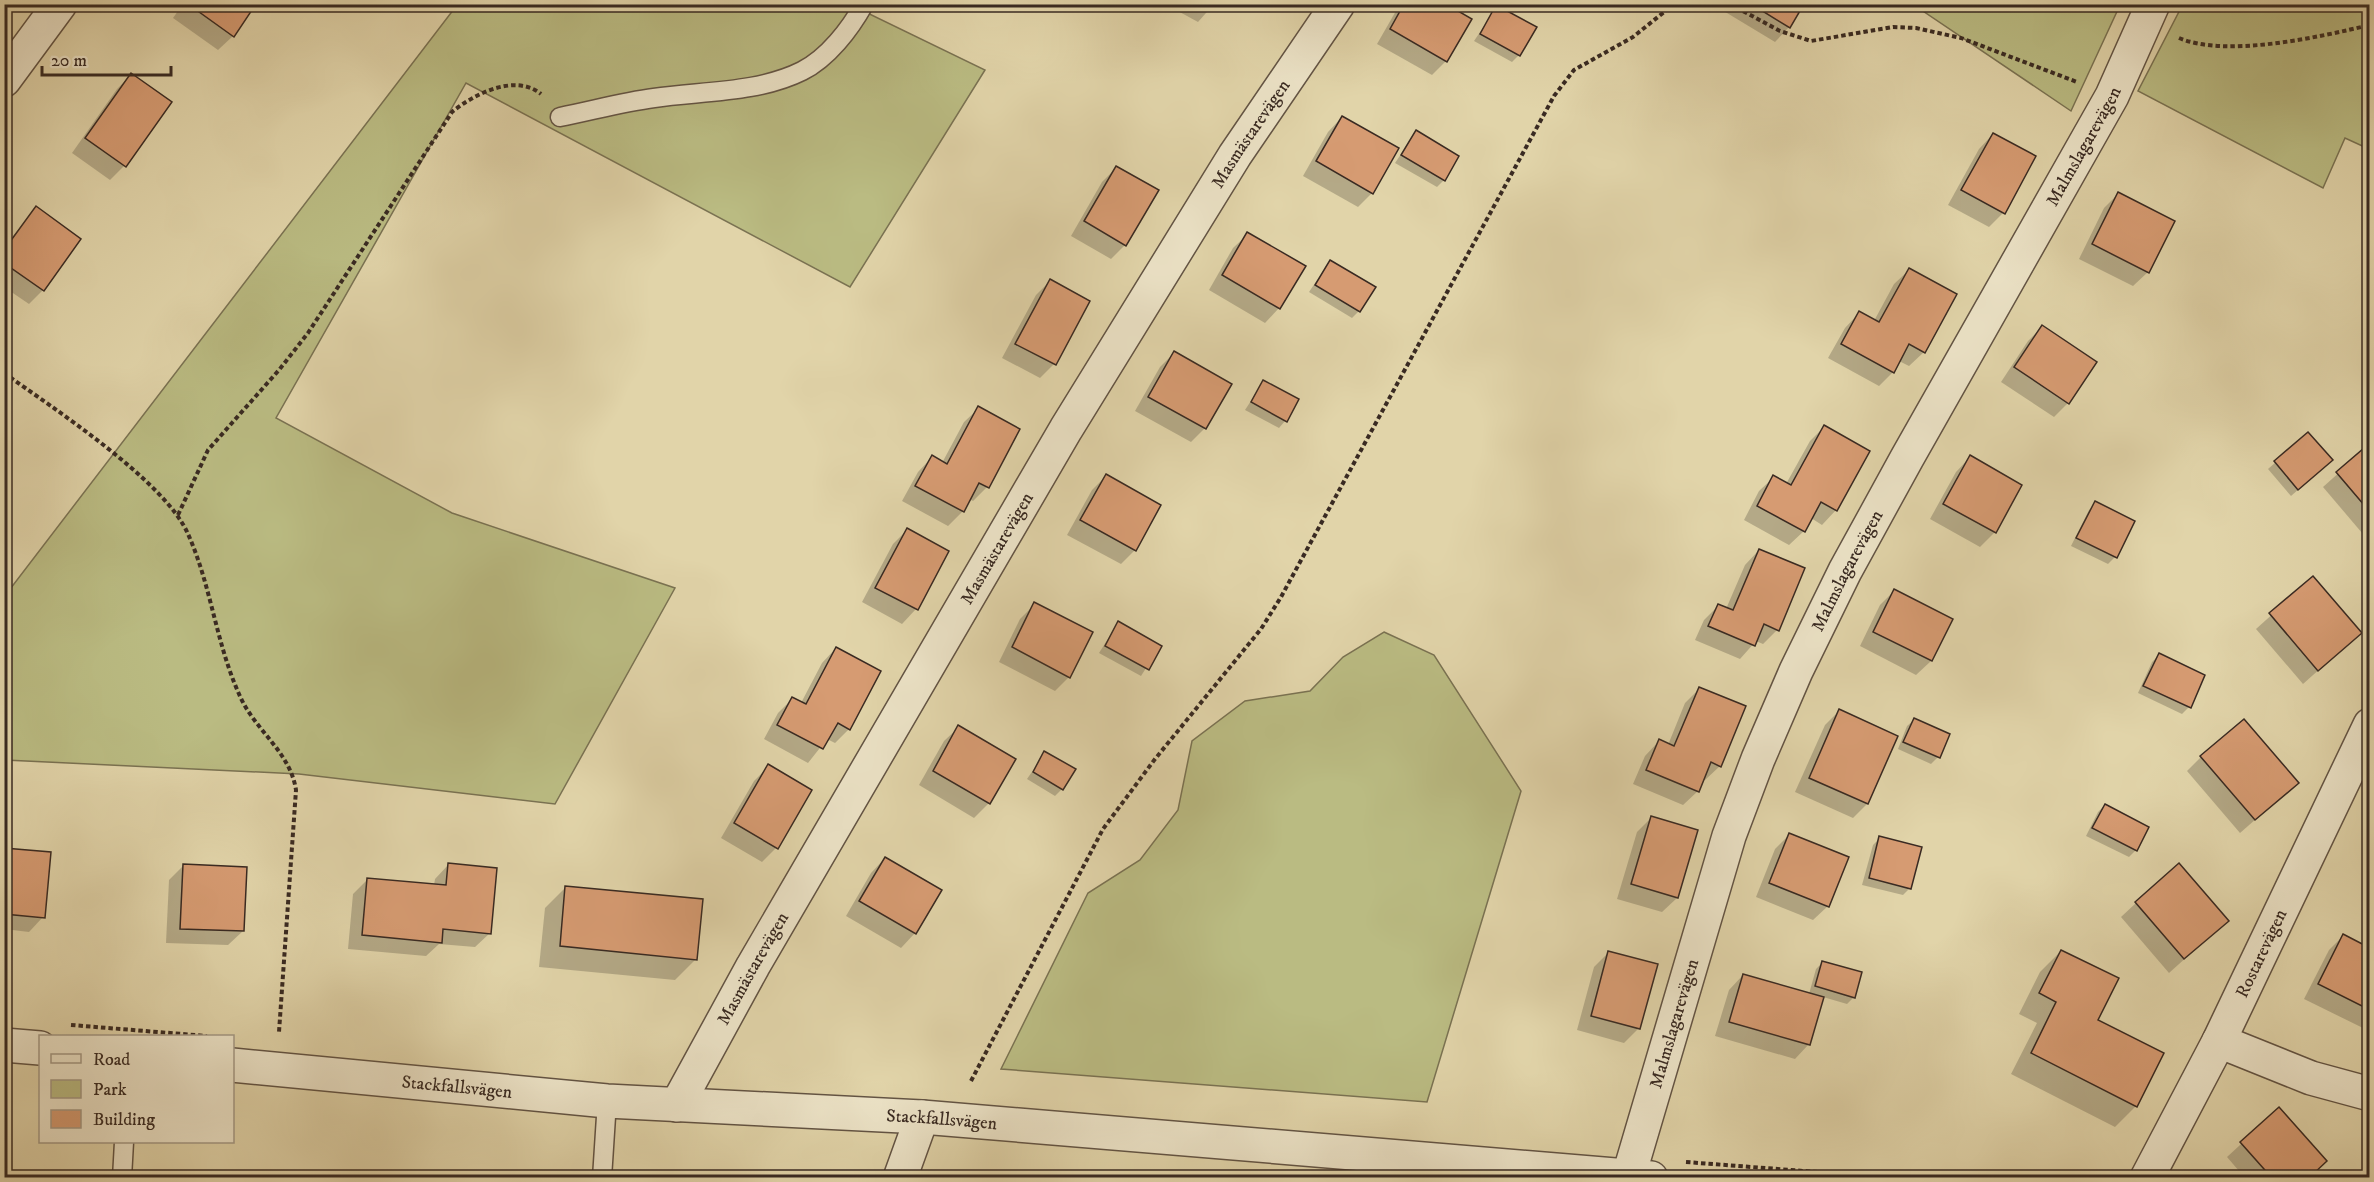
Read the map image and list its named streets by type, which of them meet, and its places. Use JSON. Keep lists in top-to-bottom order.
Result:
{
  "streets": {
    "street": [
      "Masmästarevägen",
      "Malmslagarevägen",
      "Rostarevägen",
      "Stackfallsvägen"
    ]
  },
  "crossings": [
    ["Masmästarevägen", "Stackfallsvägen"],
    ["Malmslagarevägen", "Stackfallsvägen"]
  ],
  "legend": ["Road", "Park", "Building"],
  "scale_bar": "20 m"
}
